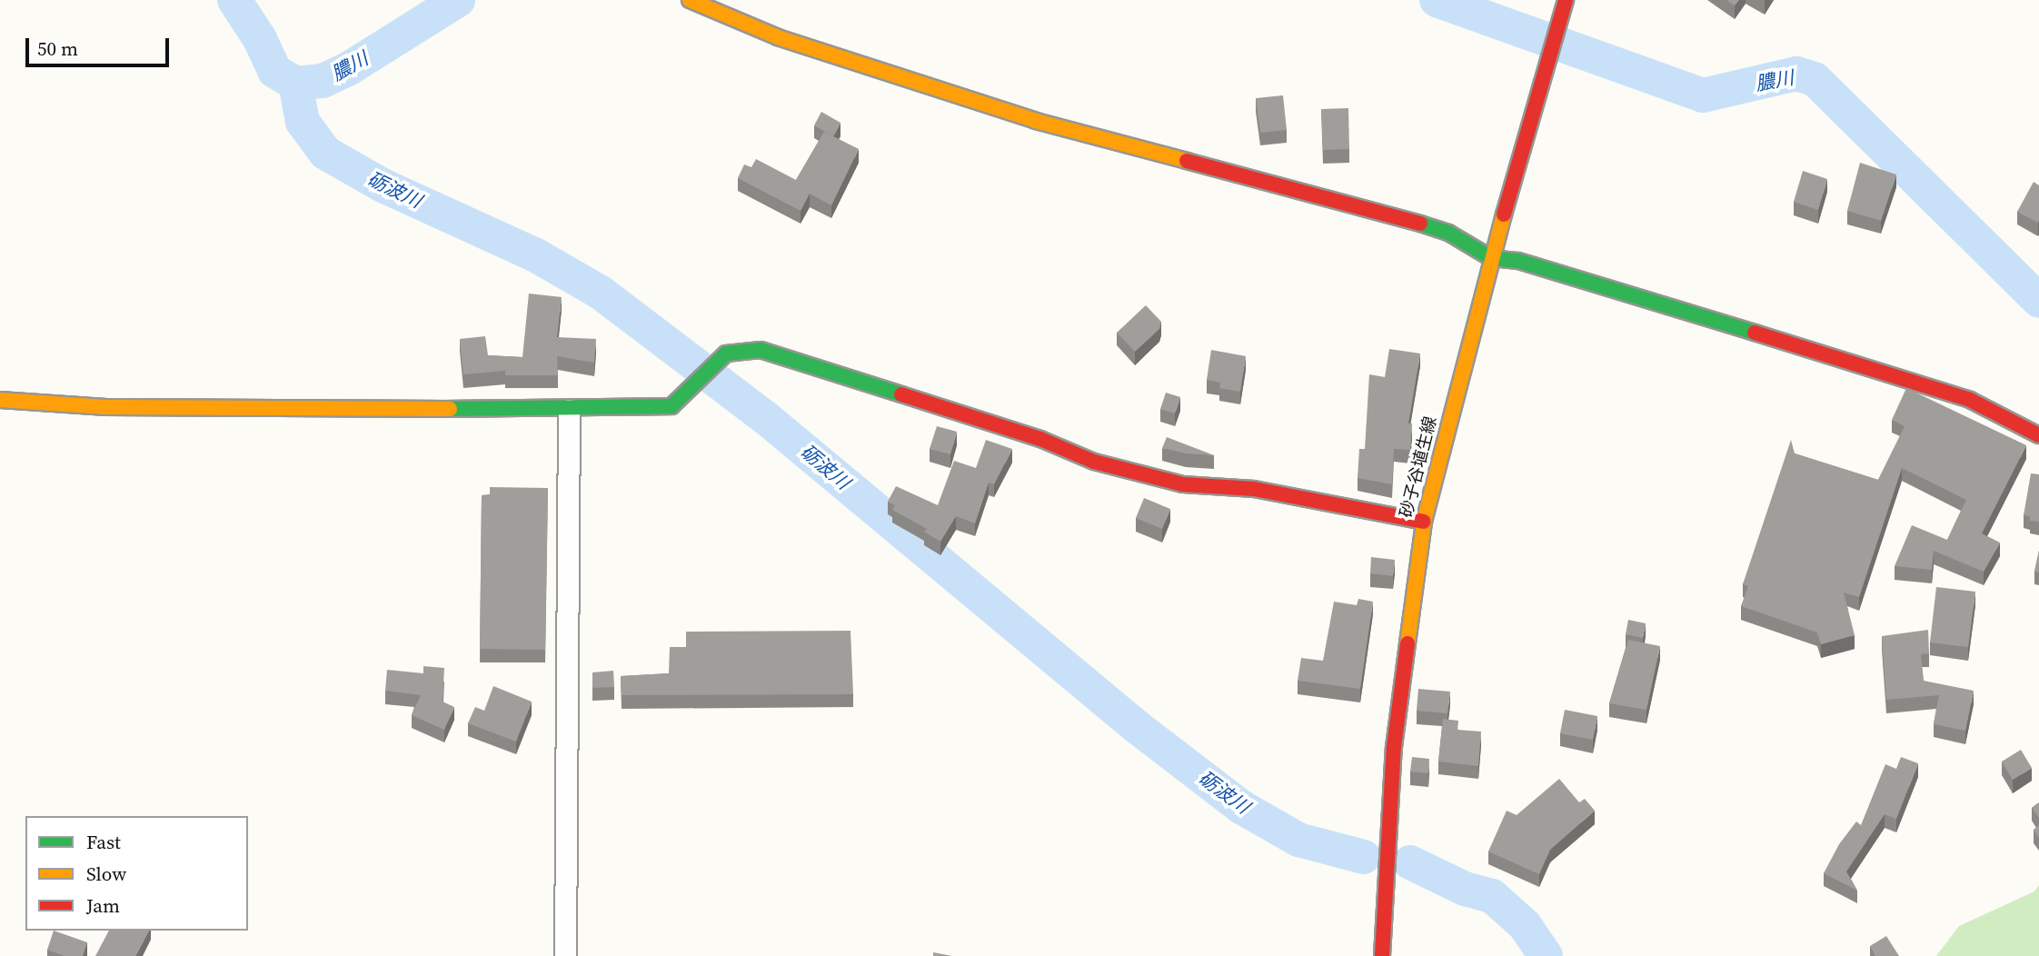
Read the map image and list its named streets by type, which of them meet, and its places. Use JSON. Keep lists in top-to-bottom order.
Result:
{
  "streets": {
    "street": ["砂子谷埴生線"]
  },
  "water": ["膿川", "砺波川"],
  "legend": ["Fast", "Slow", "Jam"],
  "scale_bar": "50 m"
}
